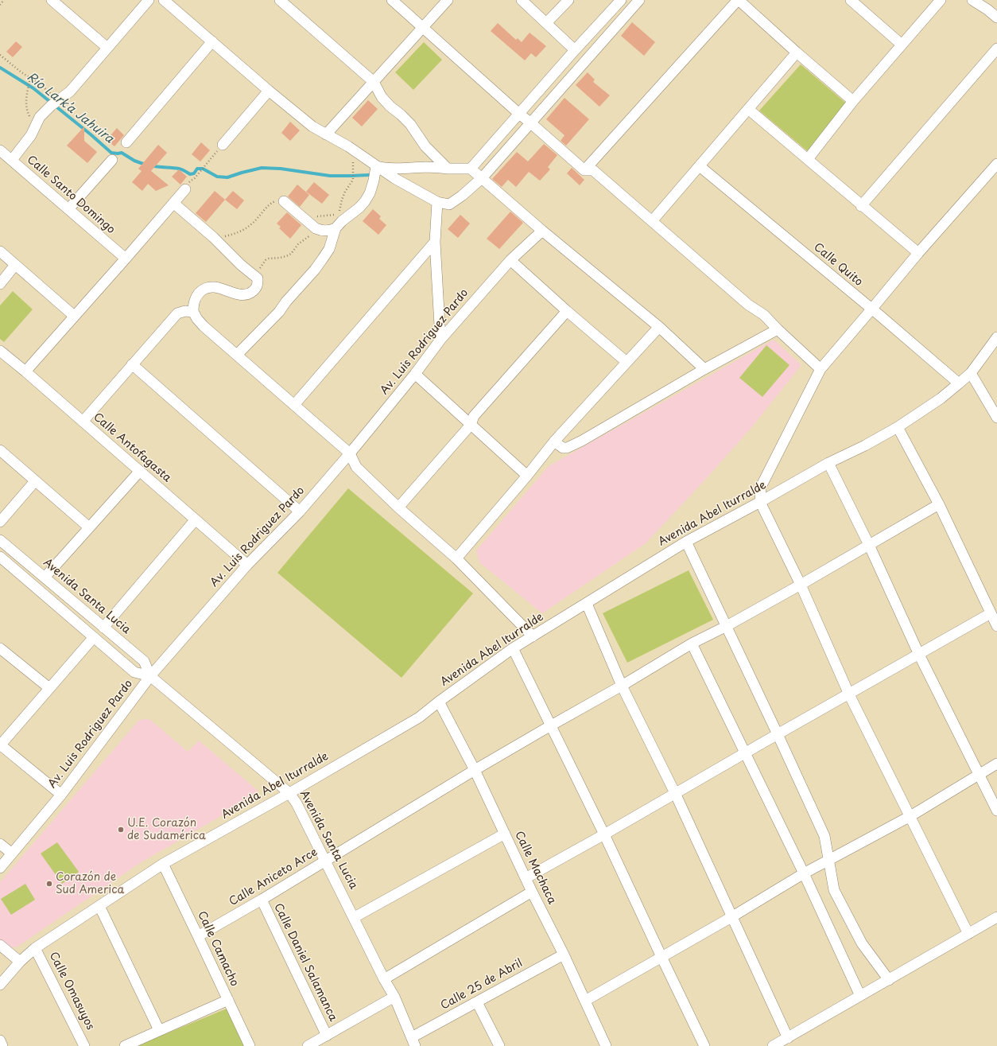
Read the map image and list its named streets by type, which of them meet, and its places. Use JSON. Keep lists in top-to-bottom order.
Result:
{
  "streets": {
    "street": [
      "Calle Santo Domingo",
      "Calle Quito",
      "Av. Luis Rodriguez Pardo",
      "Calle Antofagasta",
      "Avenida Abel Iturralde",
      "Avenida Santa Lucia",
      "Calle Machaca",
      "Calle Aniceto Arce",
      "Calle Camacho",
      "Calle Daniel Salamanca",
      "Calle 25 de Abril",
      "Calle Omasuyos"
    ]
  },
  "crossings": [
    ["Calle Quito", "Avenida Abel Iturralde"],
    ["Av. Luis Rodriguez Pardo", "Calle Antofagasta"],
    ["Av. Luis Rodriguez Pardo", "Avenida Santa Lucia"],
    ["Avenida Abel Iturralde", "Avenida Santa Lucia"],
    ["Avenida Abel Iturralde", "Calle Machaca"],
    ["Avenida Abel Iturralde", "Calle Camacho"],
    ["Avenida Abel Iturralde", "Calle Omasuyos"],
    ["Avenida Santa Lucia", "Calle Aniceto Arce"],
    ["Avenida Santa Lucia", "Calle 25 de Abril"],
    ["Calle Machaca", "Calle Aniceto Arce"],
    ["Calle Machaca", "Calle 25 de Abril"],
    ["Calle Aniceto Arce", "Calle Camacho"],
    ["Calle Aniceto Arce", "Calle Daniel Salamanca"]
  ],
  "water": ["Río Lark’a Jahuira"],
  "places": ["U.E. Corazón de Sudamérica", "Corazón de Sud America"]
}
